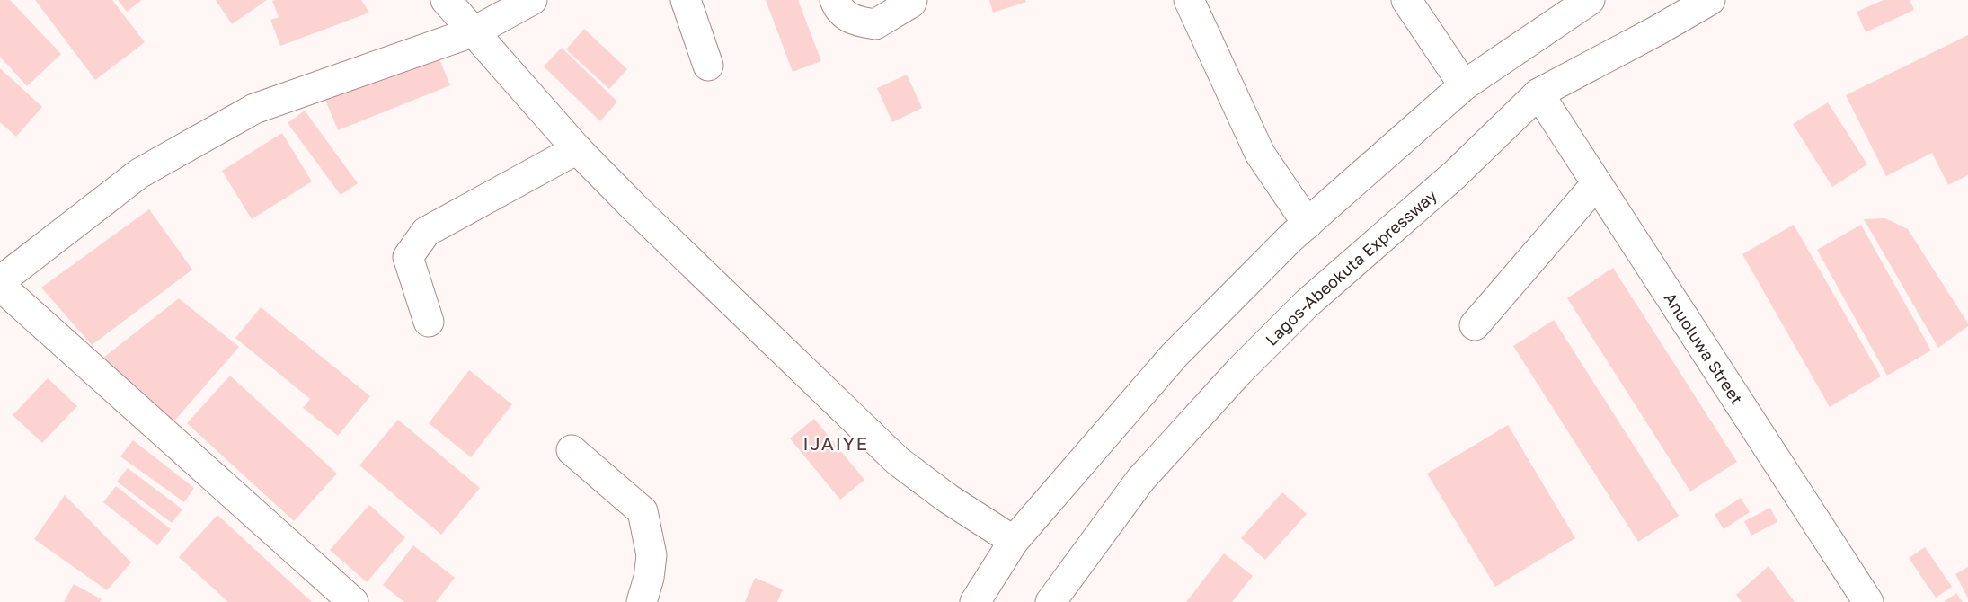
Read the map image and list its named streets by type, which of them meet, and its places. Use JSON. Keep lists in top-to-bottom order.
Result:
{
  "streets": {
    "main road": ["Lagos-Abeokuta Expressway", "Anuoluwa Street"]
  },
  "crossings": [
    ["Lagos-Abeokuta Expressway", "Anuoluwa Street"]
  ],
  "districts": ["IJAIYE"]
}
